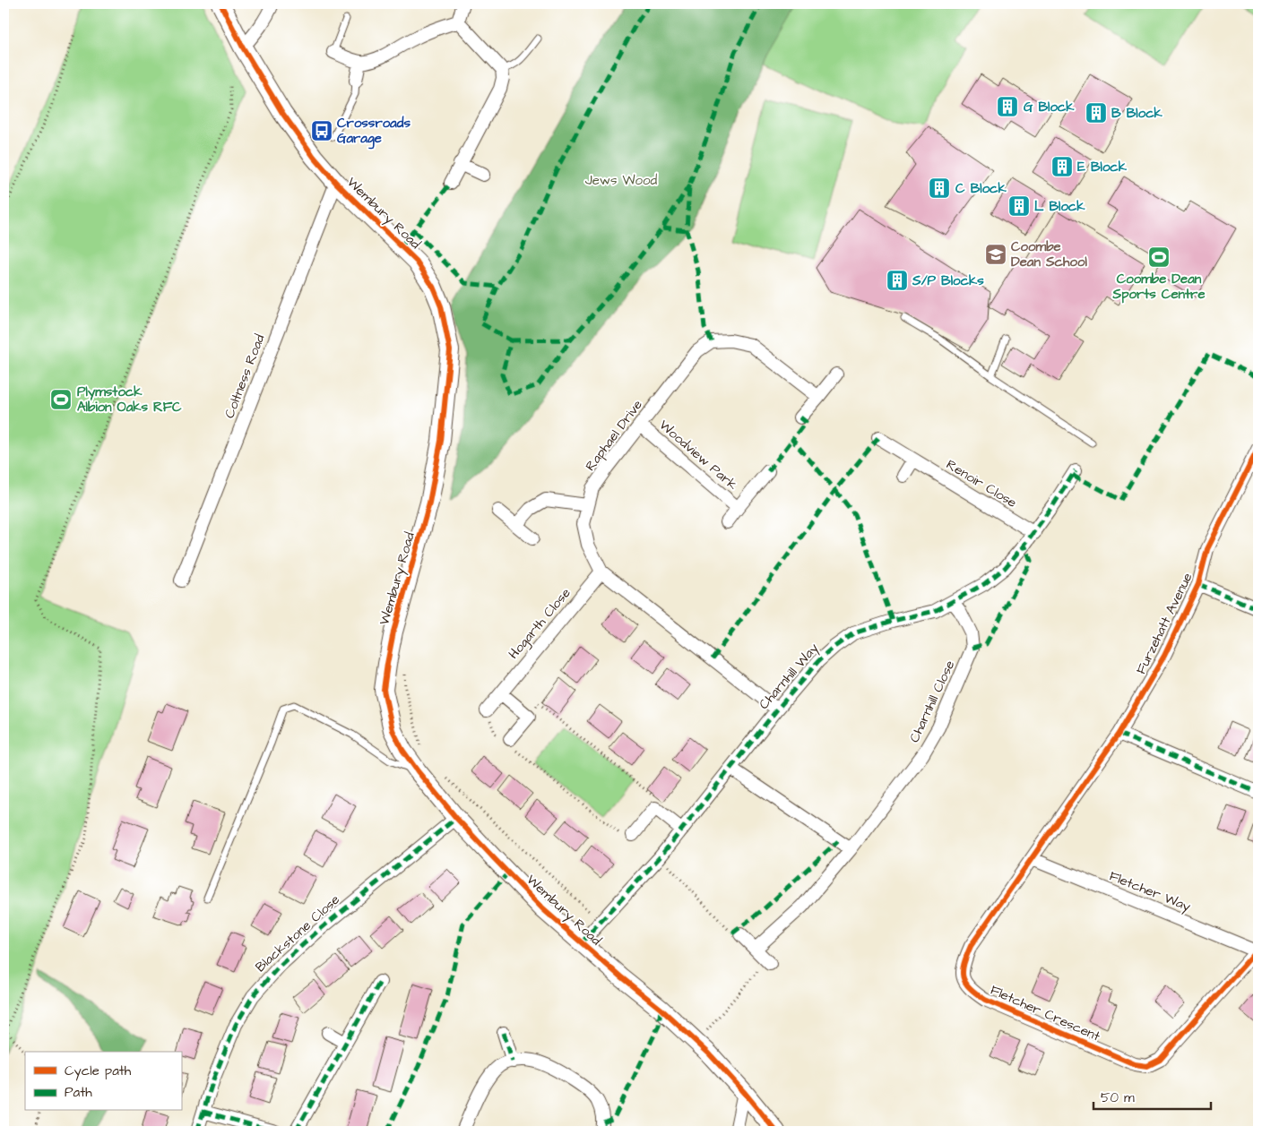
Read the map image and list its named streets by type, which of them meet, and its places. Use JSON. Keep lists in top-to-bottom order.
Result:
{
  "streets": {
    "street": [
      "Wembury Road",
      "Coltness Road",
      "Raphael Drive",
      "Woodview Park",
      "Renoir Close",
      "Hogarth Close",
      "Furzehatt Avenue",
      "Charnhill Way",
      "Charnhill Close",
      "Fletcher Way",
      "Blackstone Close",
      "Fletcher Crescent"
    ]
  },
  "crossings": [
    ["Wembury Road", "Coltness Road"],
    ["Wembury Road", "Charnhill Way"],
    ["Wembury Road", "Blackstone Close"],
    ["Raphael Drive", "Woodview Park"],
    ["Raphael Drive", "Hogarth Close"],
    ["Raphael Drive", "Charnhill Way"],
    ["Renoir Close", "Charnhill Way"],
    ["Furzehatt Avenue", "Fletcher Crescent"],
    ["Charnhill Way", "Charnhill Close"],
    ["Fletcher Way", "Fletcher Crescent"]
  ],
  "parks": ["Jews Wood"],
  "places": {
    "building": [
      "G Block",
      "B Block",
      "E Block",
      "C Block",
      "L Block",
      "S/P Blocks"
    ],
    "bus stop": ["Crossroads Garage"],
    "school or university": ["Coombe Dean School"],
    "sports": ["Coombe Dean Sports Centre", "Plymstock Albion Oaks RFC"]
  },
  "legend": ["Cycle path", "Path"],
  "scale_bar": "50 m"
}
